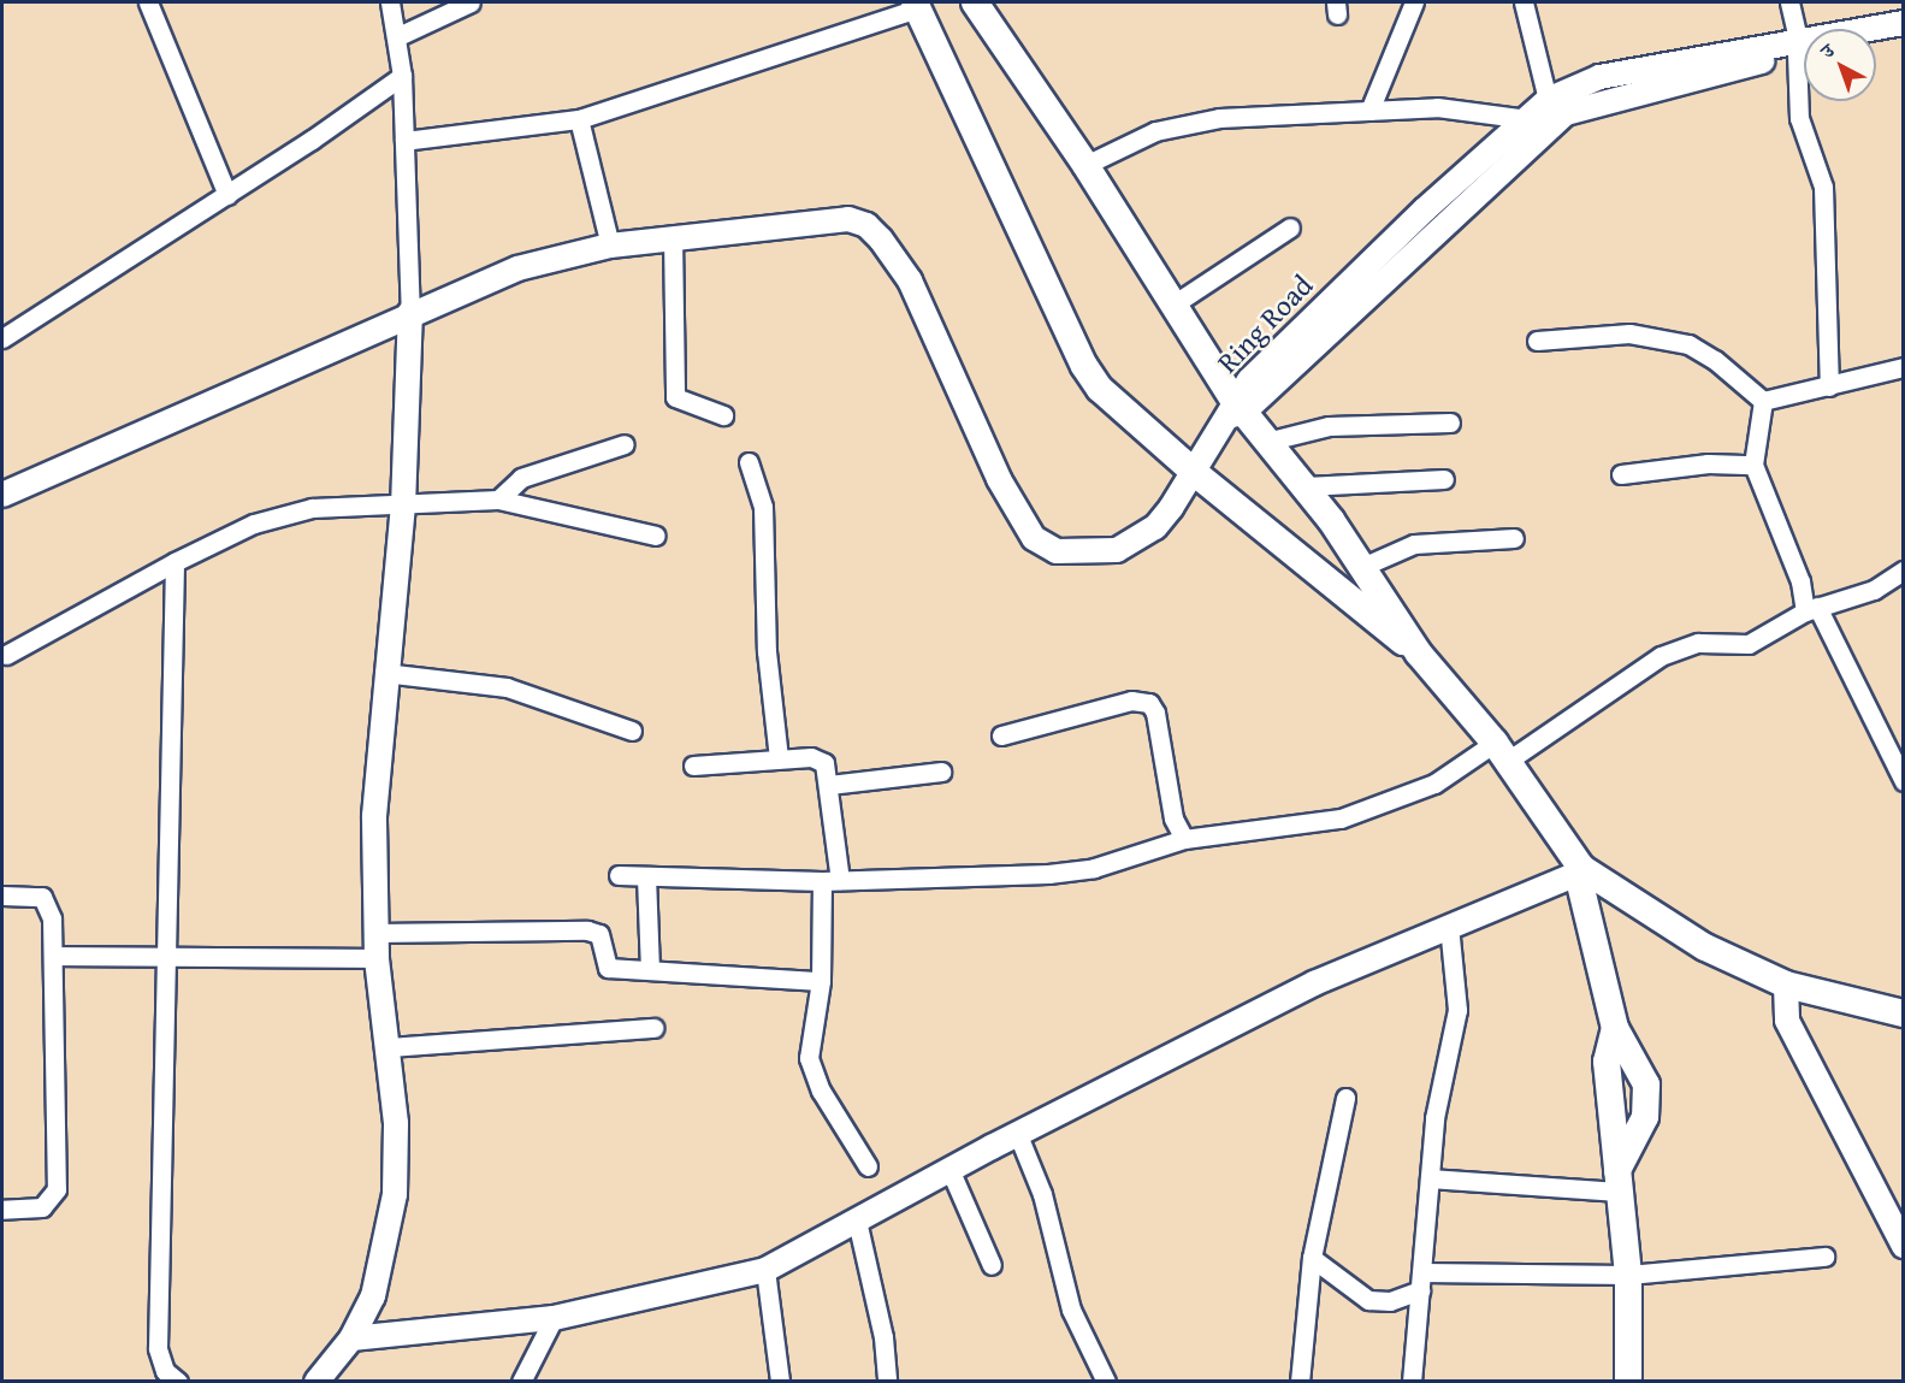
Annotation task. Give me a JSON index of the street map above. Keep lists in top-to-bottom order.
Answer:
{
  "streets": {
    "street": ["Ring Road"]
  },
  "north": "top left"
}
